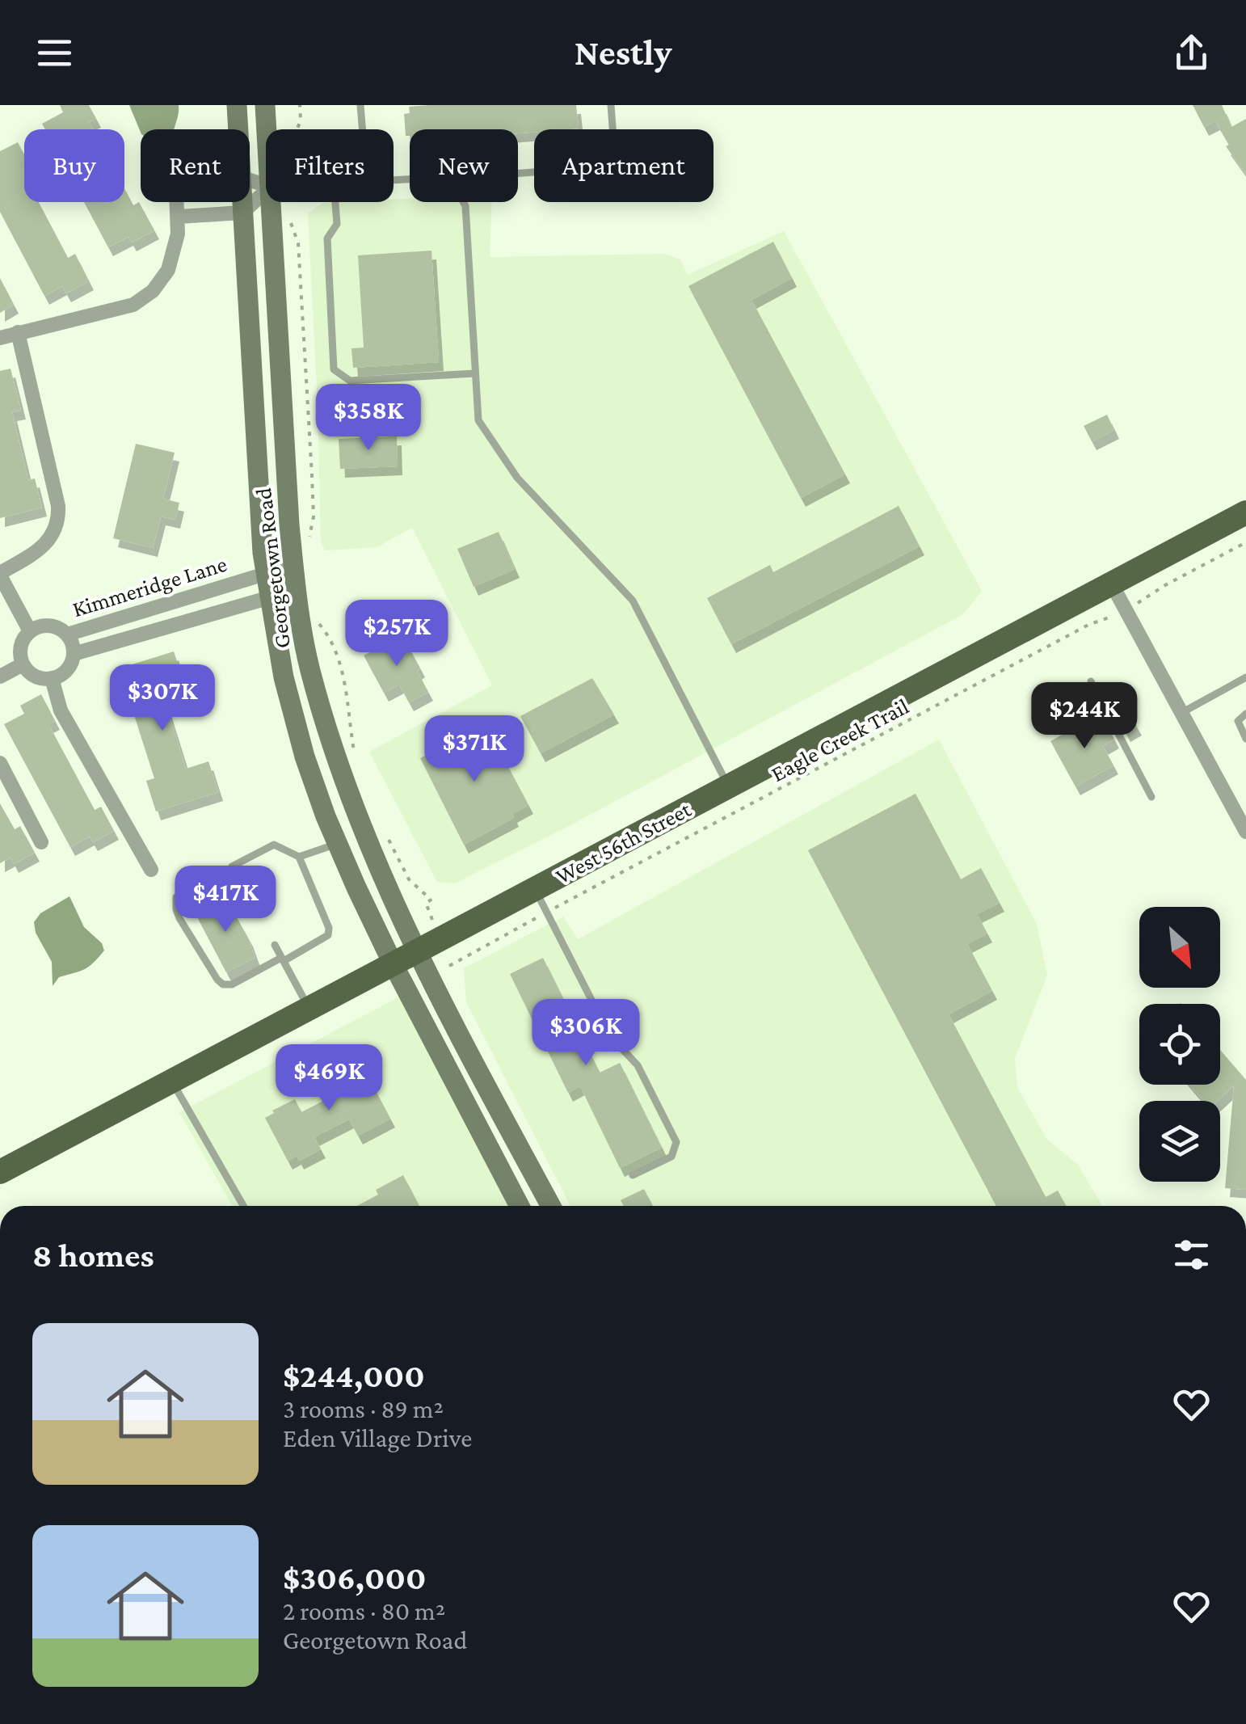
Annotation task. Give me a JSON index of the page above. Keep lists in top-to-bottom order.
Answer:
{
  "streets": {
    "main road": ["Georgetown Road", "West 56th Street"],
    "street": ["Kimmeridge Lane"],
    "path": ["Eagle Creek Trail"]
  },
  "crossings": [
    ["Georgetown Road", "Kimmeridge Lane"],
    ["Georgetown Road", "West 56th Street"]
  ],
  "north": "bottom right",
  "page": {
    "header": "Nestly",
    "chip": [
      "Buy",
      "Rent",
      "Filters",
      "New",
      "Apartment"
    ],
    "price": [
      "$358K",
      "$257K",
      "$307K",
      "$244K",
      "$371K",
      "$417K",
      "$306K",
      "$469K"
    ],
    "heading": "8 homes",
    "list": [
      {
        "name": "$244,000",
        "note": "3 rooms · 89 m² · Eden Village Drive"
      },
      {
        "name": "$306,000",
        "note": "2 rooms · 80 m² · Georgetown Road"
      }
    ]
  }
}
